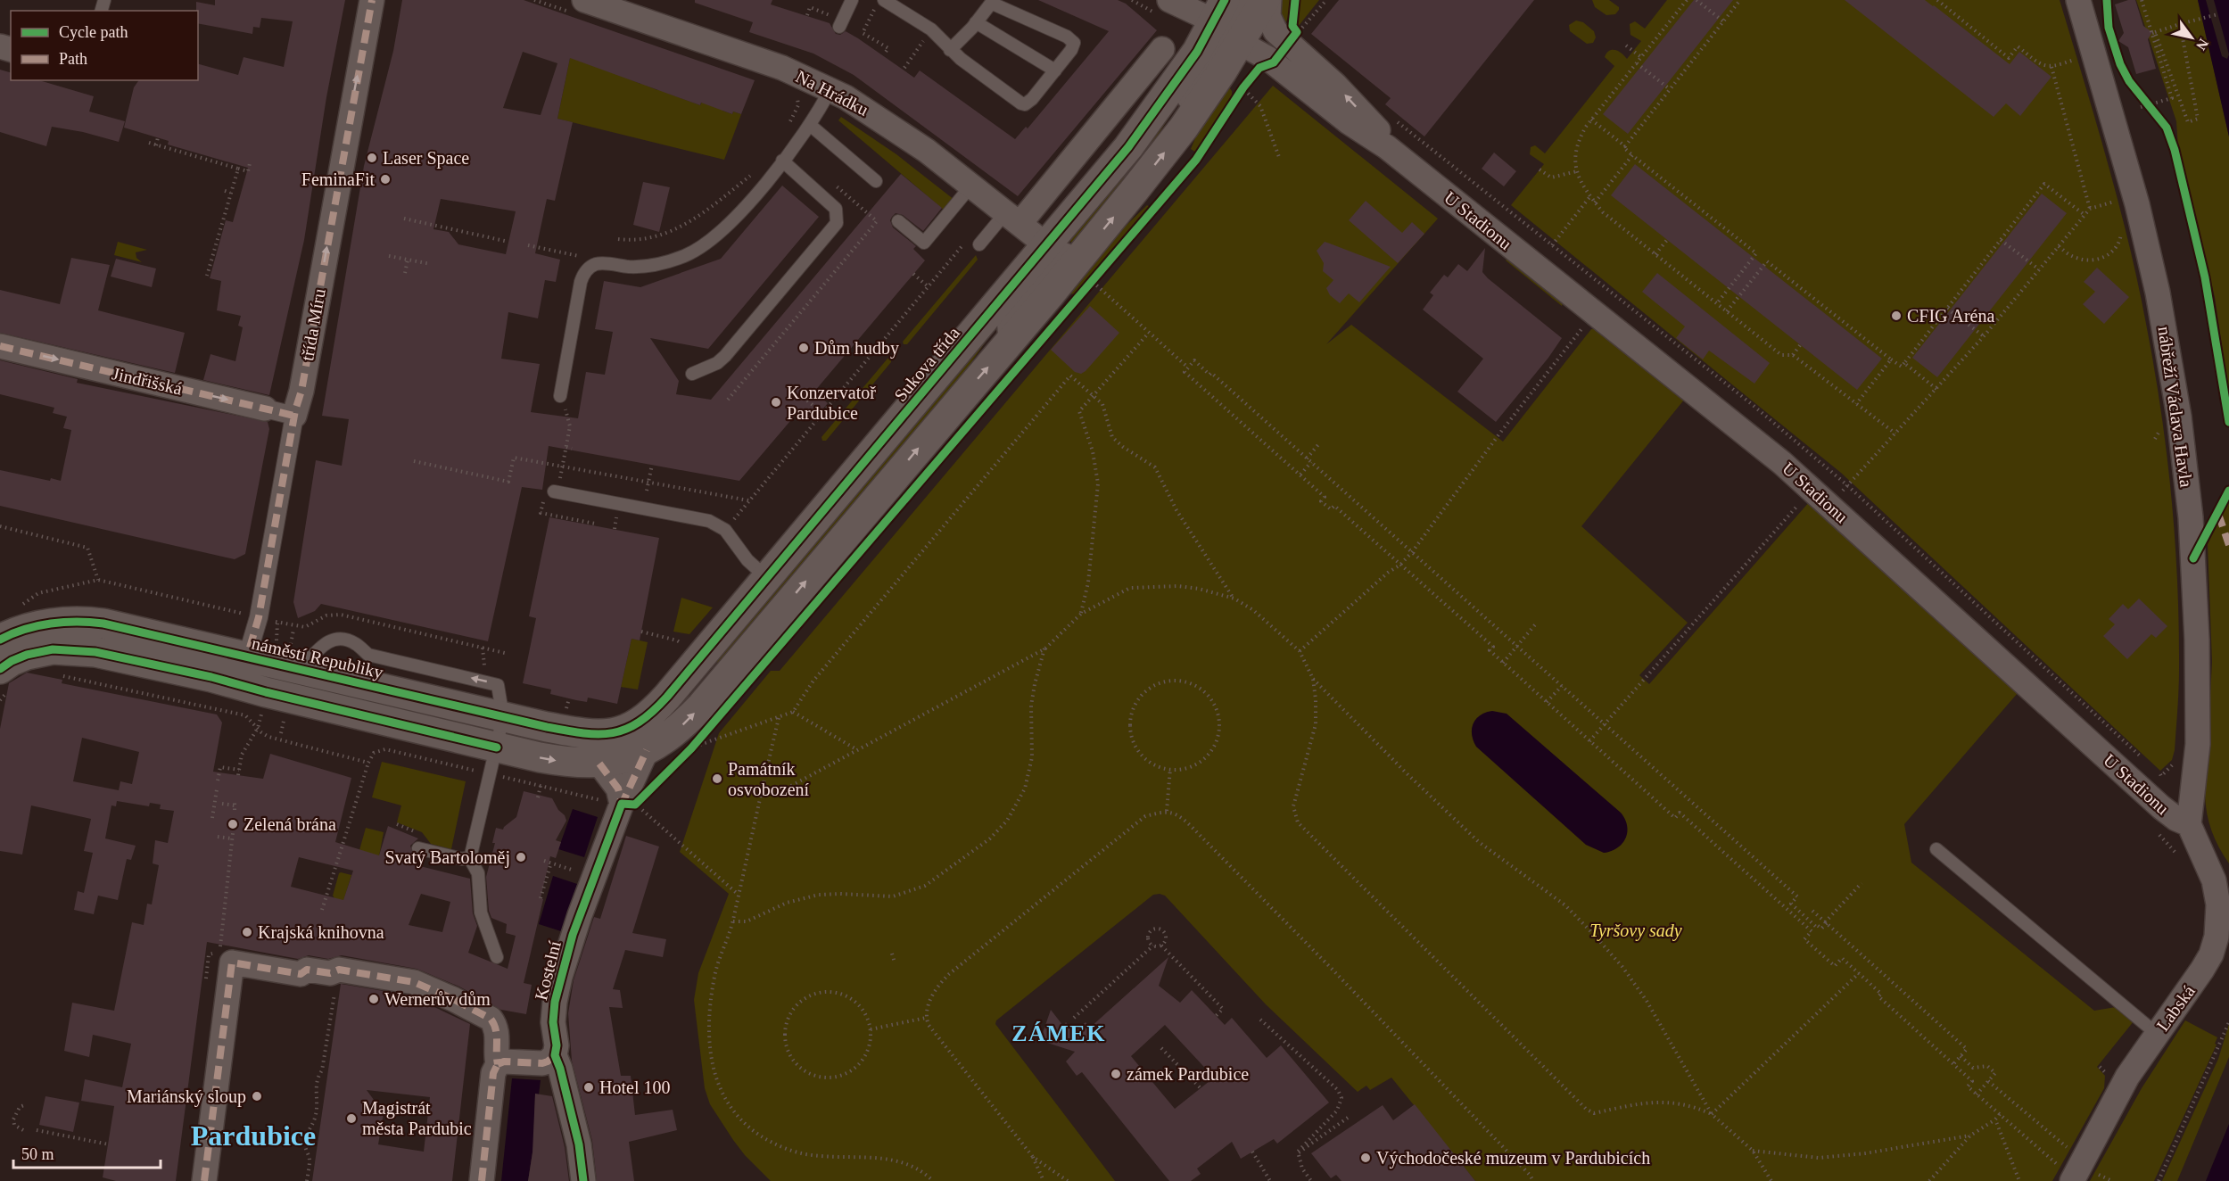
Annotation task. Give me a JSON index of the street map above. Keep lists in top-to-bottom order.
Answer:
{
  "streets": {
    "street": [
      "Na Hrádku",
      "U Stadionu",
      "třída Míru",
      "Sukova třída",
      "Jindřišská",
      "nábřeží Václava Havla",
      "náměstí Republiky",
      "Kostelní",
      "Labská"
    ]
  },
  "crossings": [
    ["Na Hrádku", "Sukova třída"],
    ["U Stadionu", "Sukova třída"],
    ["U Stadionu", "nábřeží Václava Havla"],
    ["U Stadionu", "Labská"],
    ["třída Míru", "Jindřišská"],
    ["třída Míru", "náměstí Republiky"],
    ["Sukova třída", "náměstí Republiky"],
    ["Sukova třída", "Kostelní"],
    ["nábřeží Václava Havla", "Labská"],
    ["náměstí Republiky", "Kostelní"]
  ],
  "one_way": ["třída Míru", "Jindřišská"],
  "districts": ["ZÁMEK", "Pardubice"],
  "parks": ["Tyršovy sady"],
  "places": [
    "Laser Space",
    "FeminaFit",
    "CFIG Aréna",
    "Dům hudby",
    "Konzervatoř Pardubice",
    "Památník osvobození",
    "Zelená brána",
    "Svatý Bartoloměj",
    "Krajská knihovna",
    "Wernerův dům",
    "zámek Pardubice",
    "Hotel 100",
    "Mariánský sloup",
    "Magistrát města Pardubic",
    "Východočeské muzeum v Pardubicích"
  ],
  "legend": ["Cycle path", "Path"],
  "scale_bar": "50 m",
  "north": "bottom right"
}
